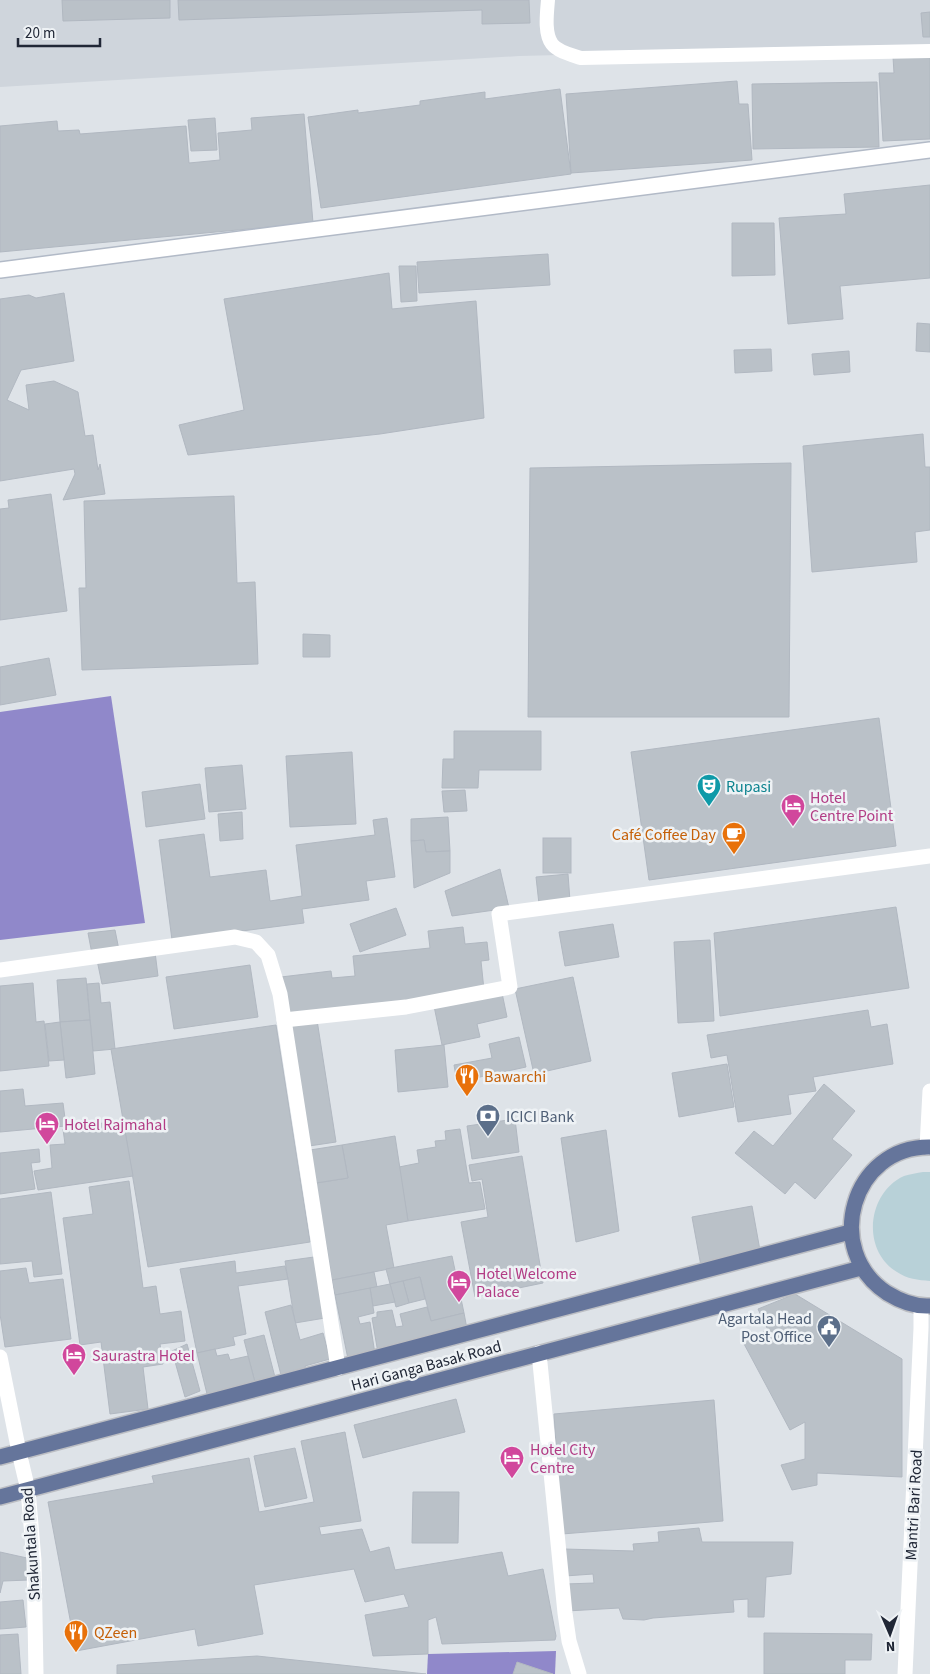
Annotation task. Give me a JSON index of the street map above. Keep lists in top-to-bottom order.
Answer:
{
  "streets": {
    "main road": ["Hari Ganga Basak Road"],
    "street": ["Mantri Bari Road", "Shakuntala Road"]
  },
  "crossings": [
    ["Hari Ganga Basak Road", "Shakuntala Road"]
  ],
  "places": {
    "theatre": ["Rupasi"],
    "hotel": [
      "Hotel Centre Point",
      "Hotel Rajmahal",
      "Hotel Welcome Palace",
      "Saurastra Hotel",
      "Hotel City Centre"
    ],
    "cafe": ["Café Coffee Day"],
    "restaurant": ["Bawarchi", "QZeen"],
    "bank": ["ICICI Bank"],
    "public building": ["Agartala Head Post Office"]
  },
  "scale_bar": "20 m",
  "north": "bottom"
}
